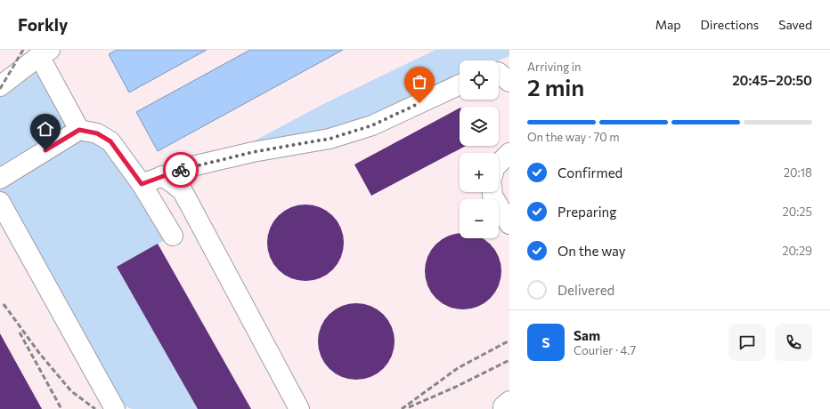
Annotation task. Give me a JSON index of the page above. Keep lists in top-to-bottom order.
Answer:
{
  "page": {
    "header": "Forkly",
    "nav": ["Map", "Directions", "Saved"],
    "heading": ["2 min", "Arriving in", "20:45–20:50"],
    "panel": ["Sam", "Courier · 4.7"],
    "map_buttons": ["+", "−"],
    "bar": "On the way · 70 m",
    "list": [
      ["Confirmed", "20:18"],
      ["Preparing", "20:25"],
      ["On the way", "20:29"],
      "Delivered"
    ],
    "round": "S"
  }
}
